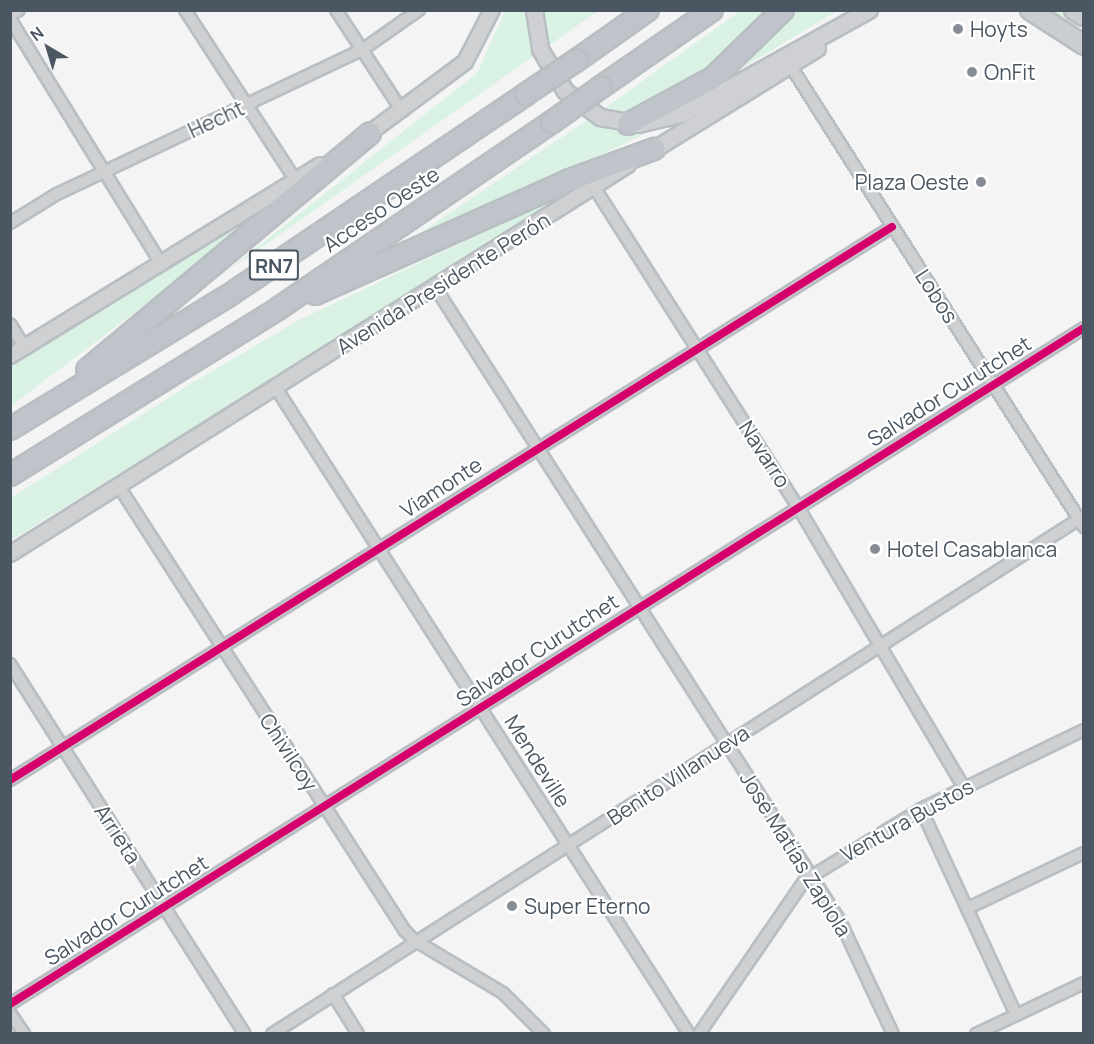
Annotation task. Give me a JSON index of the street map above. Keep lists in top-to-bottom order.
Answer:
{
  "streets": {
    "highway": ["Acceso Oeste", "RN7"],
    "main road": ["Avenida Presidente Perón"],
    "street": [
      "Hecht",
      "Lobos",
      "Salvador Curutchet",
      "Navarro",
      "Viamonte",
      "Chivilcoy",
      "Mendeville",
      "Benito Villanueva",
      "Ventura Bustos",
      "Arrieta",
      "José Matías Zapiola"
    ]
  },
  "crossings": [
    ["Avenida Presidente Perón", "Lobos"],
    ["Avenida Presidente Perón", "Navarro"],
    ["Avenida Presidente Perón", "Chivilcoy"],
    ["Avenida Presidente Perón", "Mendeville"],
    ["Avenida Presidente Perón", "José Matías Zapiola"],
    ["Lobos", "Salvador Curutchet"],
    ["Lobos", "Viamonte"],
    ["Lobos", "Benito Villanueva"],
    ["Salvador Curutchet", "Navarro"],
    ["Salvador Curutchet", "Chivilcoy"],
    ["Salvador Curutchet", "Mendeville"],
    ["Salvador Curutchet", "Arrieta"],
    ["Salvador Curutchet", "José Matías Zapiola"],
    ["Navarro", "Viamonte"],
    ["Navarro", "Benito Villanueva"],
    ["Navarro", "Ventura Bustos"],
    ["Viamonte", "Chivilcoy"],
    ["Viamonte", "Mendeville"],
    ["Viamonte", "Arrieta"],
    ["Viamonte", "José Matías Zapiola"],
    ["Chivilcoy", "Benito Villanueva"],
    ["Mendeville", "Benito Villanueva"],
    ["Benito Villanueva", "José Matías Zapiola"],
    ["Ventura Bustos", "José Matías Zapiola"]
  ],
  "places": [
    "Hoyts",
    "OnFit",
    "Plaza Oeste",
    "Hotel Casablanca",
    "Super Eterno"
  ],
  "north": "top left"
}
